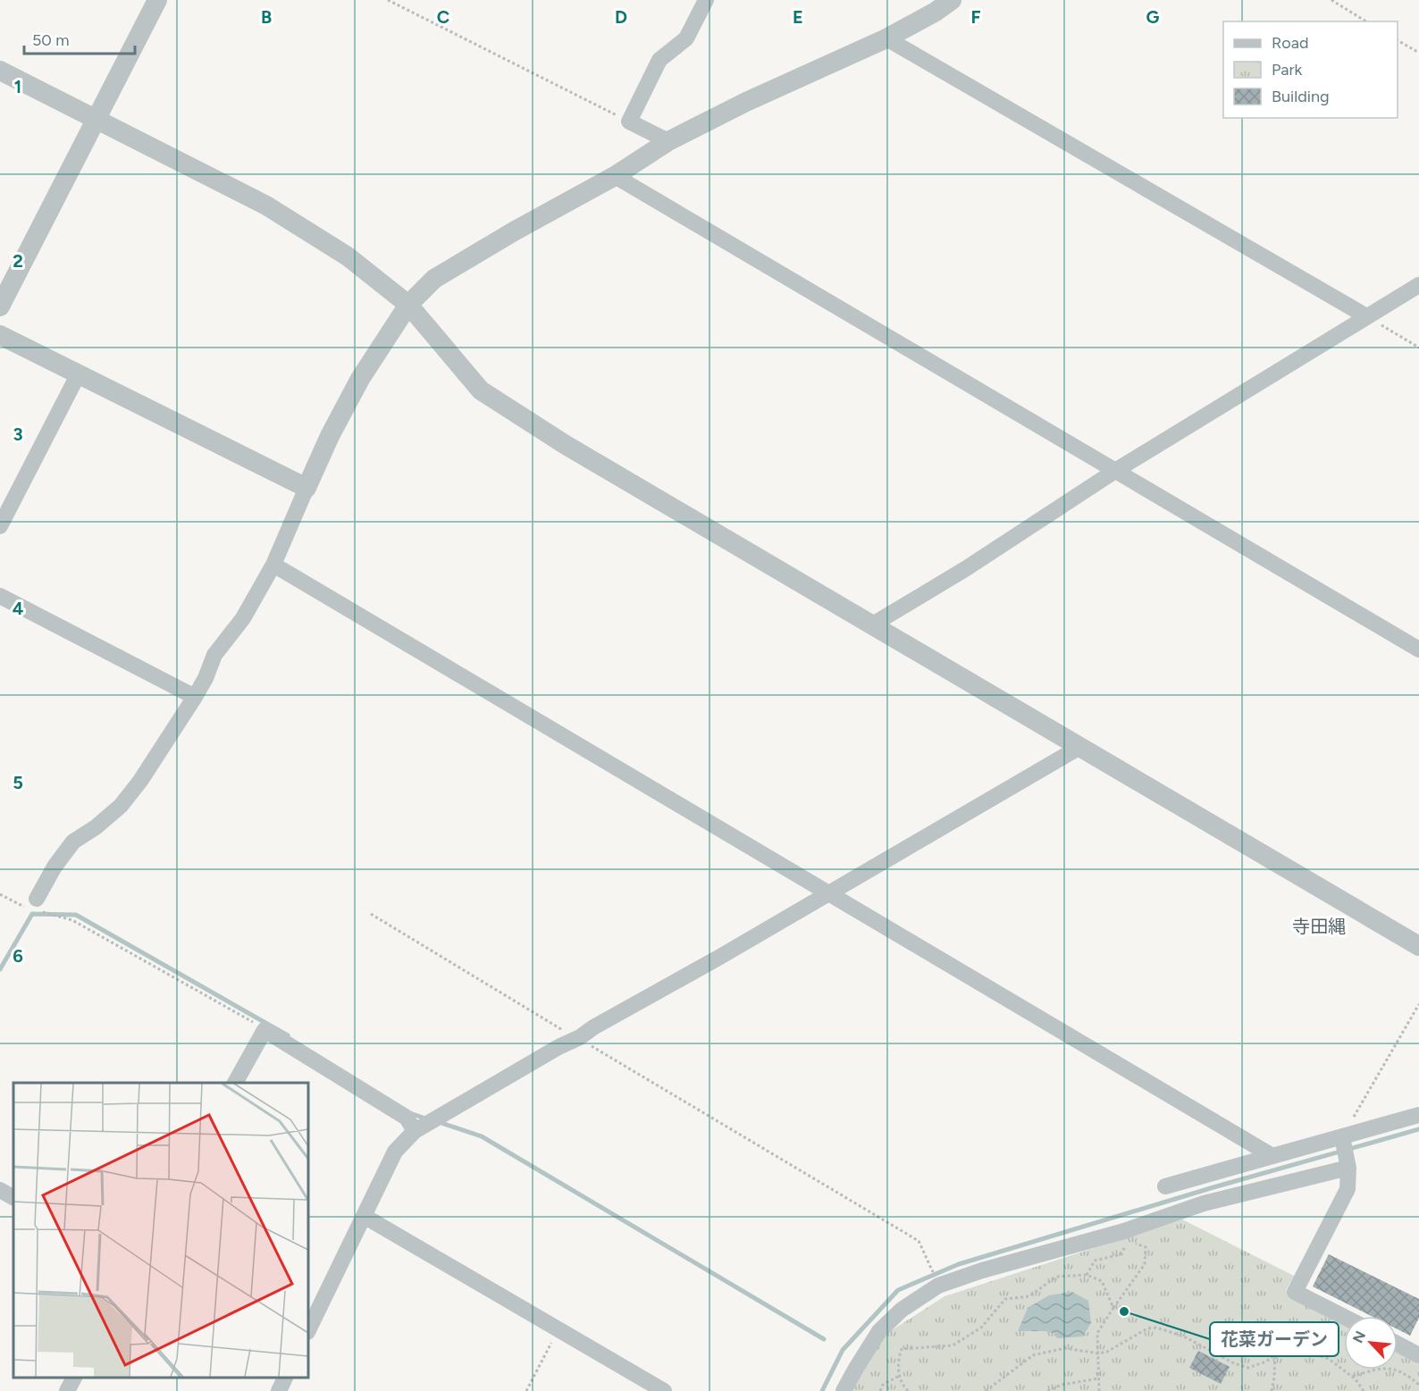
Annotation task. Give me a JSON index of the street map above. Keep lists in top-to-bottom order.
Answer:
{
  "districts": ["寺田縄"],
  "places": ["花菜ガーデン"],
  "legend": ["Road", "Park", "Building"],
  "scale_bar": "50 m",
  "north": "top left",
  "grid": {
    "columns": [
      "B",
      "C",
      "D",
      "E",
      "F",
      "G"
    ],
    "rows": [
      "1",
      "2",
      "3",
      "4",
      "5",
      "6"
    ]
  }
}
